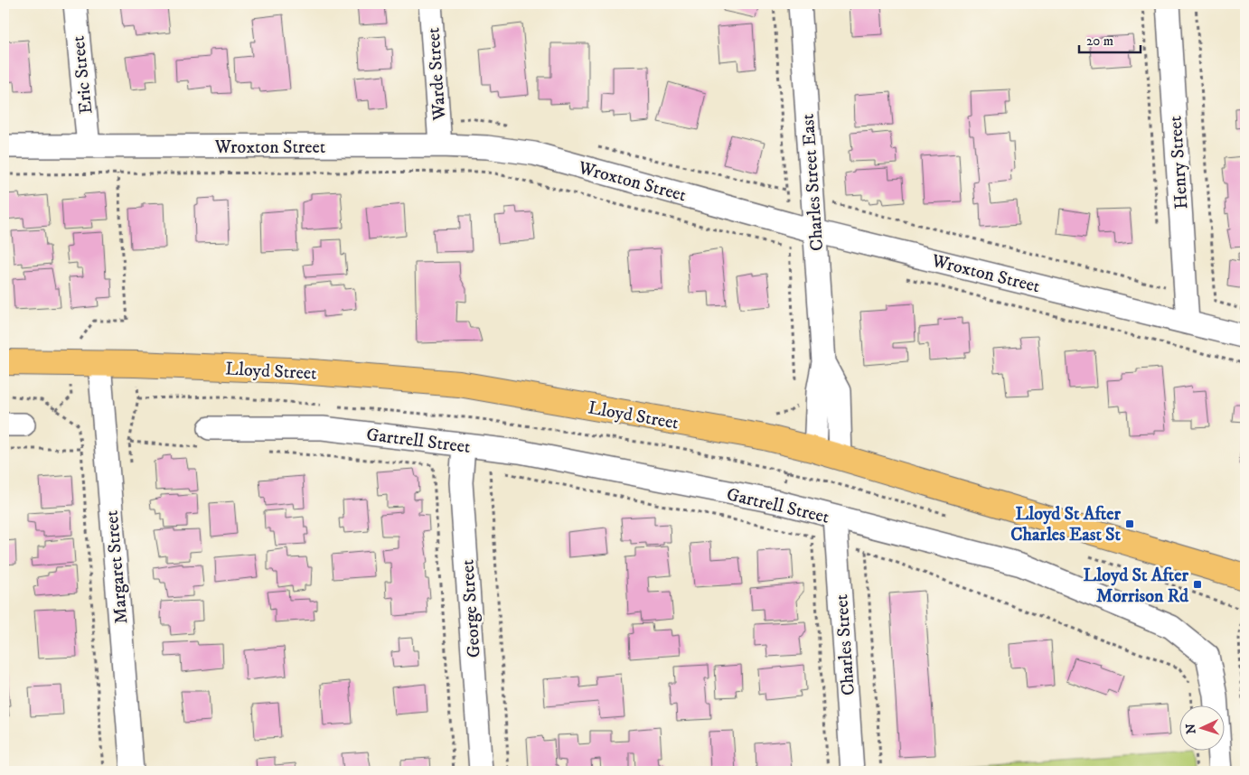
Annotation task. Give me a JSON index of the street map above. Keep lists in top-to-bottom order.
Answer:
{
  "streets": {
    "main road": ["Lloyd Street"],
    "street": [
      "Warde Street",
      "Eric Street",
      "Wroxton Street",
      "Henry Street",
      "Charles Street East",
      "Gartrell Street",
      "Margaret Street",
      "George Street",
      "Charles Street"
    ]
  },
  "crossings": [
    ["Warde Street", "Wroxton Street"],
    ["Eric Street", "Wroxton Street"],
    ["Wroxton Street", "Henry Street"],
    ["Wroxton Street", "Charles Street East"],
    ["Charles Street East", "Lloyd Street"],
    ["Lloyd Street", "Margaret Street"],
    ["Gartrell Street", "George Street"],
    ["Gartrell Street", "Charles Street"]
  ],
  "places": {
    "transit": ["Lloyd St After Charles East St", "Lloyd St After Morrison Rd"]
  },
  "scale_bar": "20 m",
  "north": "left"
}
